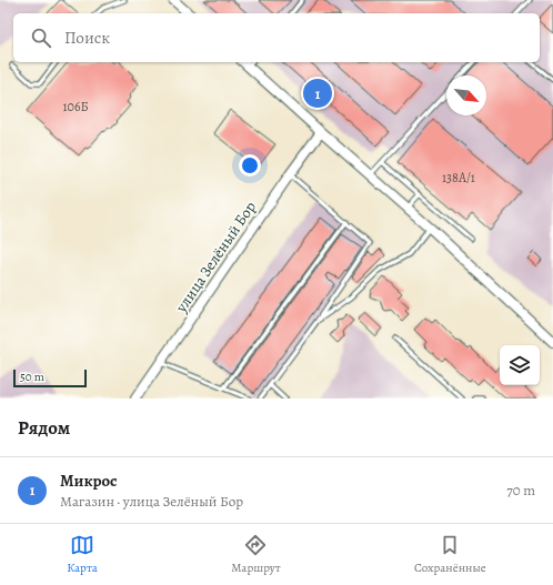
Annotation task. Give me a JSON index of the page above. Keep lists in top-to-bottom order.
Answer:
{
  "streets": {
    "street": ["улица Зелёный Бор"]
  },
  "house_numbers": ["106Б", "138А/1"],
  "scale_bar": "50 m",
  "north": "bottom right",
  "page": {
    "search": "Поиск",
    "pins": "1",
    "scale": "50 m",
    "heading": "Рядом",
    "list": [
      {
        "mark": "1",
        "name": "Микрос",
        "note": "Магазин · улица Зелёный Бор",
        "value": "70 m"
      }
    ],
    "nav": ["Карта", "Маршрут", "Сохранённые"]
  }
}
